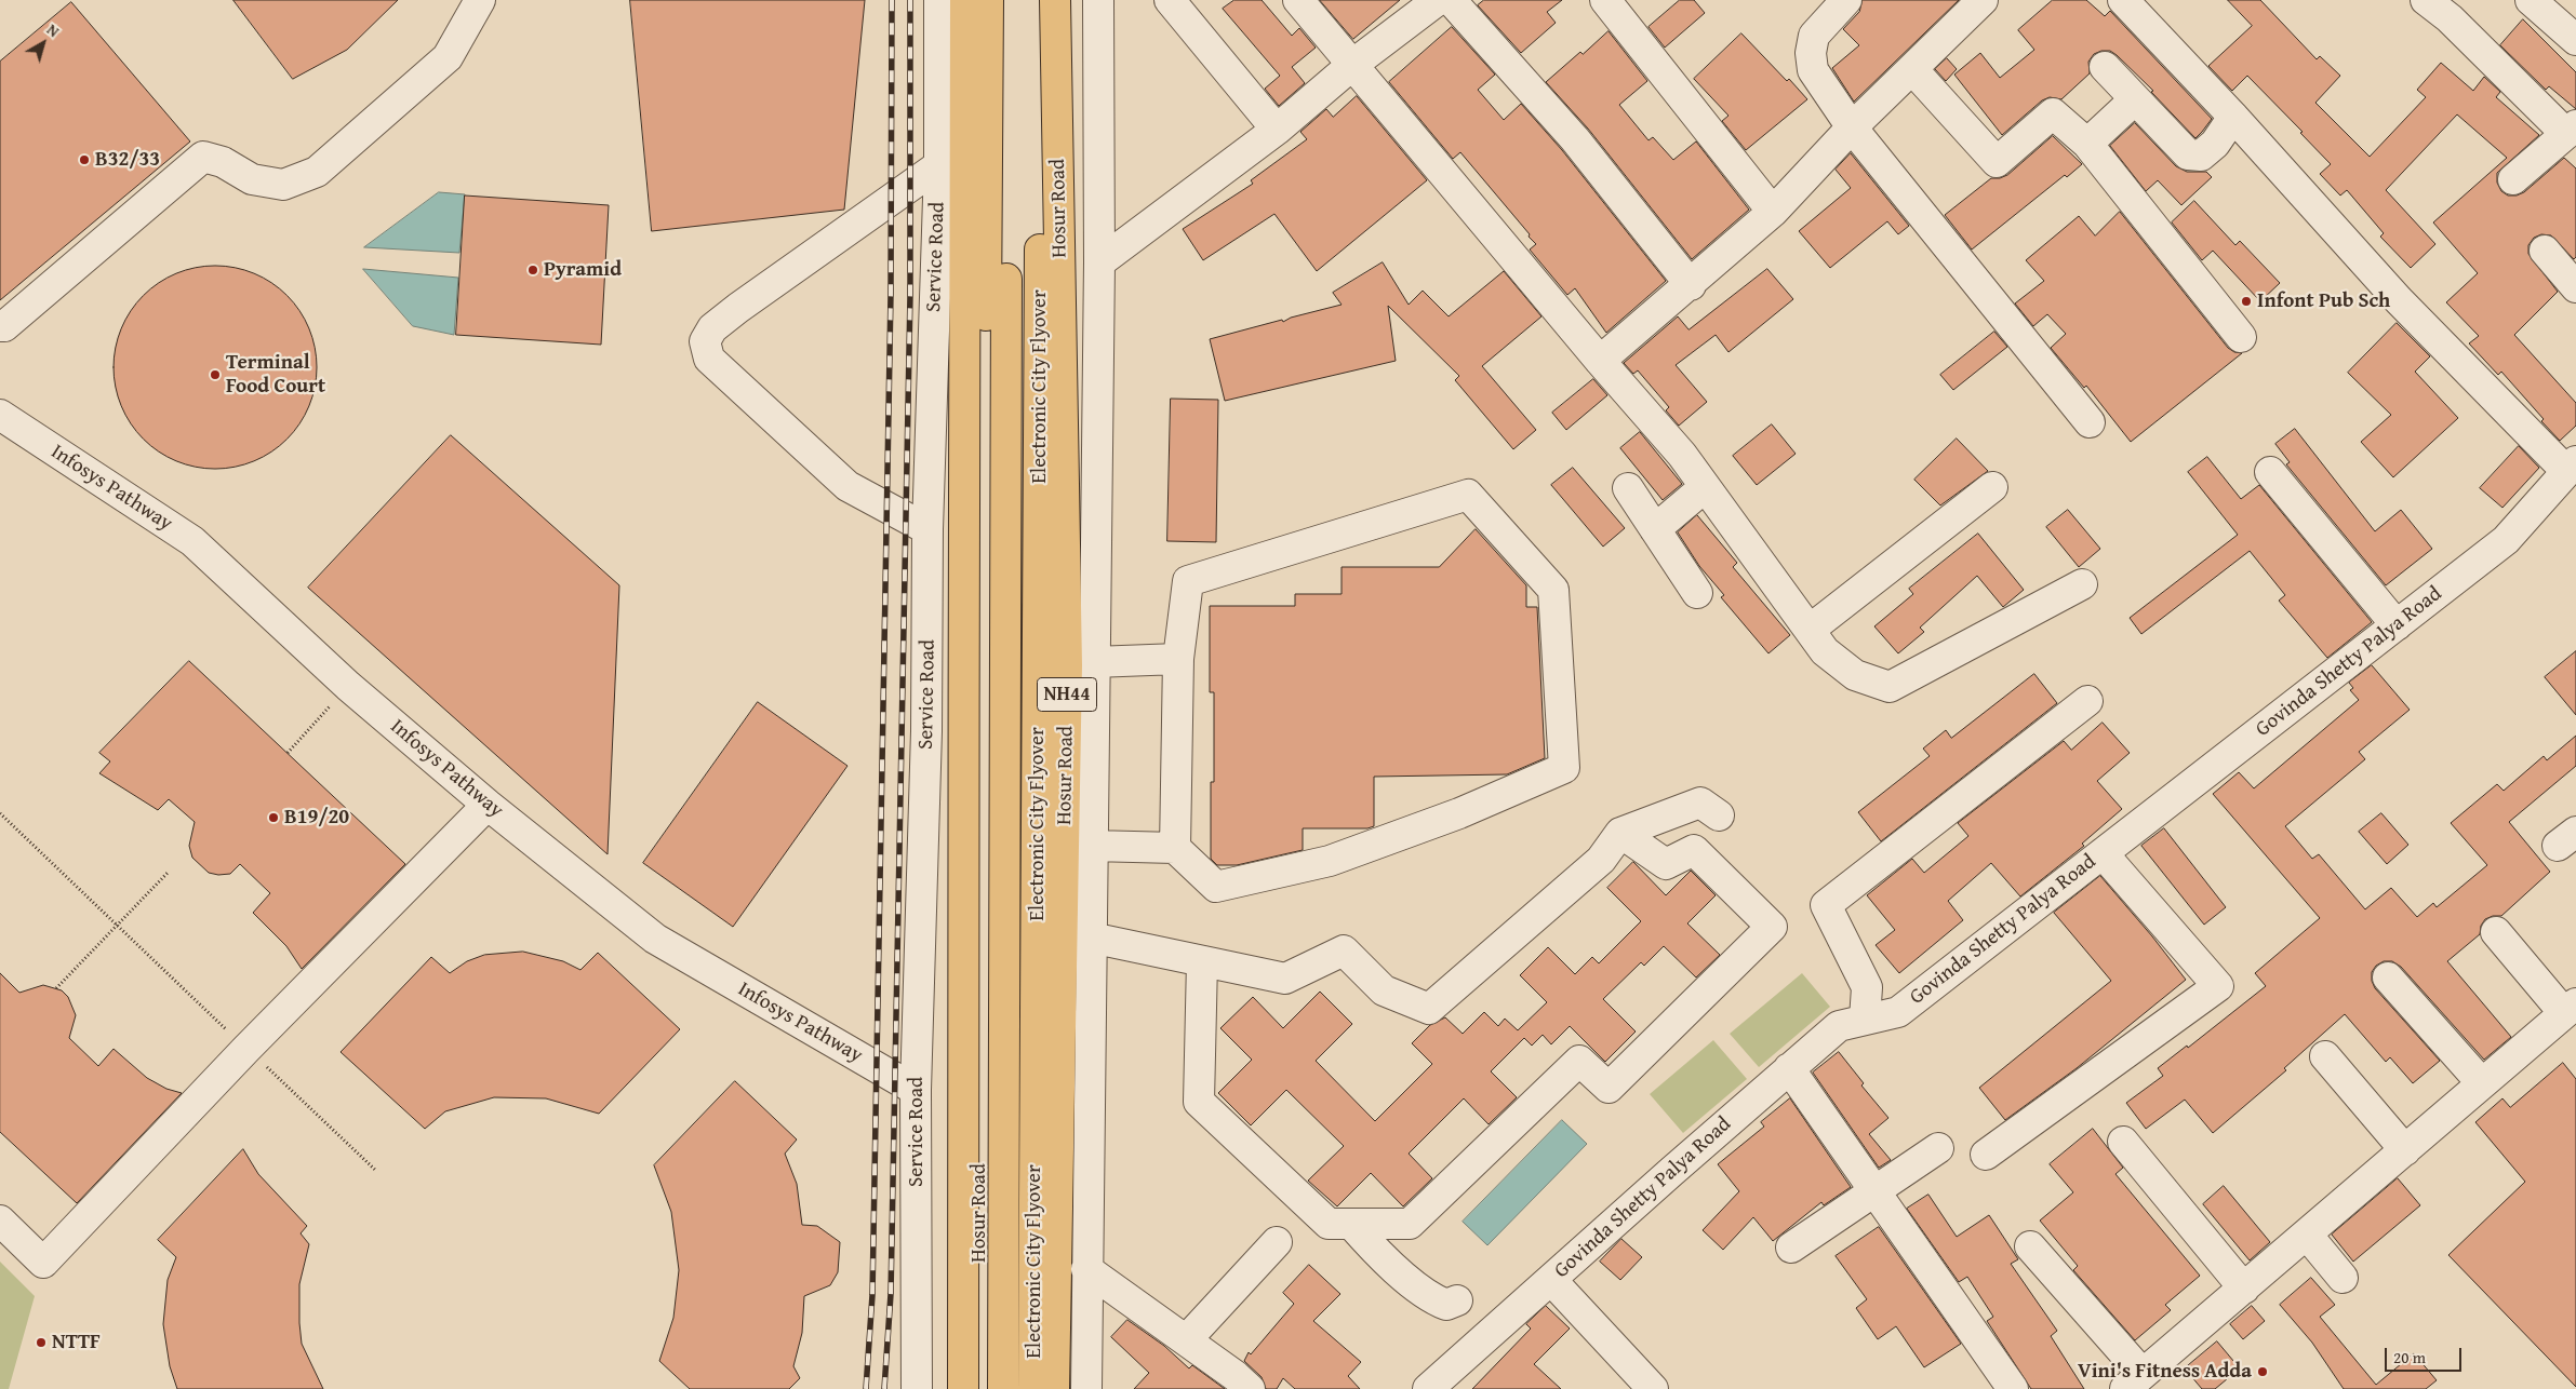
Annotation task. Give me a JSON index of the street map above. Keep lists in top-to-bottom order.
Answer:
{
  "streets": {
    "highway": ["Hosur Road", "Electronic City Flyover", "NH44"],
    "street": ["Service Road", "Infosys Pathway", "Govinda Shetty Palya Road"]
  },
  "crossings": [
    ["Service Road", "Infosys Pathway"]
  ],
  "places": [
    "B32/33",
    "Pyramid",
    "Infont Pub Sch",
    "Terminal Food Court",
    "B19/20",
    "NTTF",
    "Vini's Fitness Adda"
  ],
  "scale_bar": "20 m",
  "north": "top right"
}
